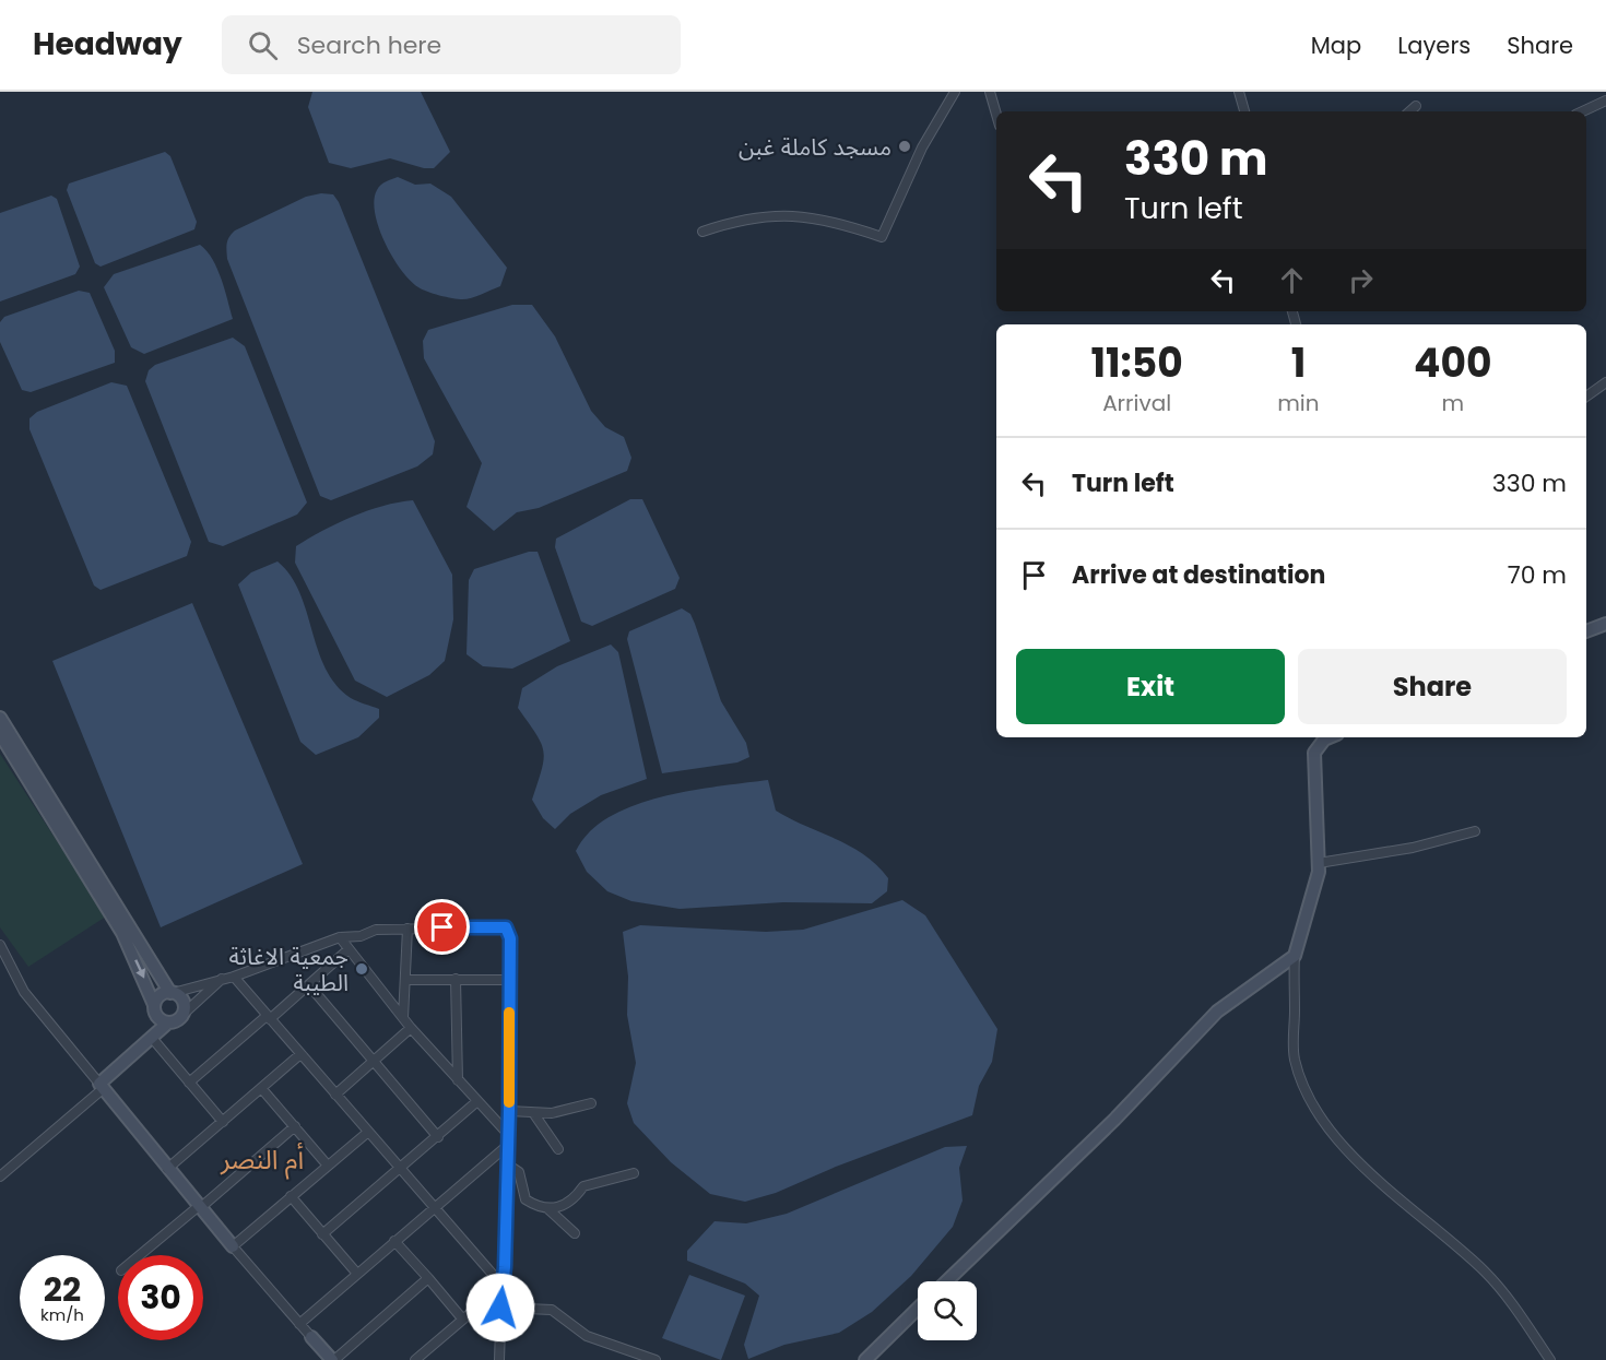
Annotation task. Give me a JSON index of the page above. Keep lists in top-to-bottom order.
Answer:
{
  "districts": ["أم النصر"],
  "places": ["مسجد كاملة غبن", "جمعية الاغاثة الطيبة"],
  "page": {
    "header": "Headway",
    "search": "Search here",
    "nav": ["Map", "Layers", "Share"],
    "turn": ["330 m", "Turn left"],
    "eta": [
      "11:50",
      "Arrival",
      "1",
      "min",
      "400",
      "m"
    ],
    "list": [
      {
        "name": "Turn left",
        "value": "330 m"
      },
      {
        "name": "Arrive at destination",
        "value": "70 m"
      }
    ],
    "buttons": ["Exit", "Share"],
    "speed": "22 km/h",
    "limit": "30"
  }
}
